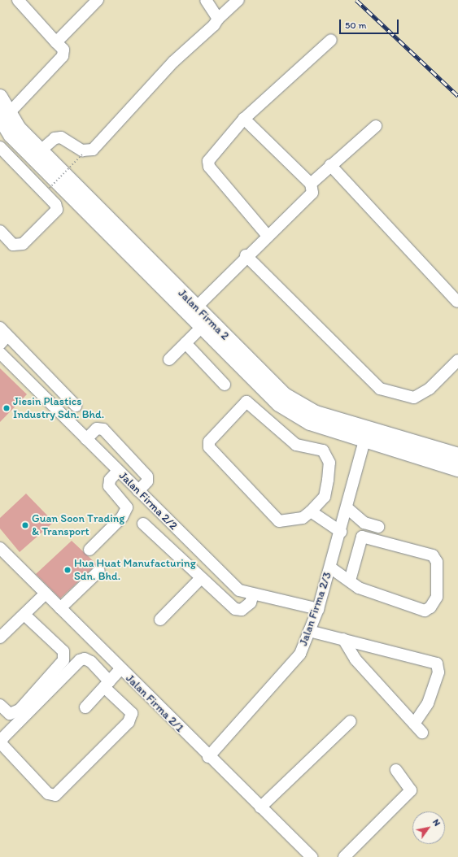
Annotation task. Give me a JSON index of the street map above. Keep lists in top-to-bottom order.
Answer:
{
  "streets": {
    "main road": ["Jalan Firma 2"],
    "street": ["Jalan Firma 2/2", "Jalan Firma 2/3", "Jalan Firma 2/1"]
  },
  "crossings": [
    ["Jalan Firma 2", "Jalan Firma 2/3"],
    ["Jalan Firma 2/2", "Jalan Firma 2/3"],
    ["Jalan Firma 2/3", "Jalan Firma 2/1"]
  ],
  "places": ["Jiesin Plastics Industry Sdn. Bhd.", "Guan Soon Trading & Transport", "Hua Huat Manufacturing Sdn. Bhd."],
  "scale_bar": "50 m",
  "north": "top right"
}
